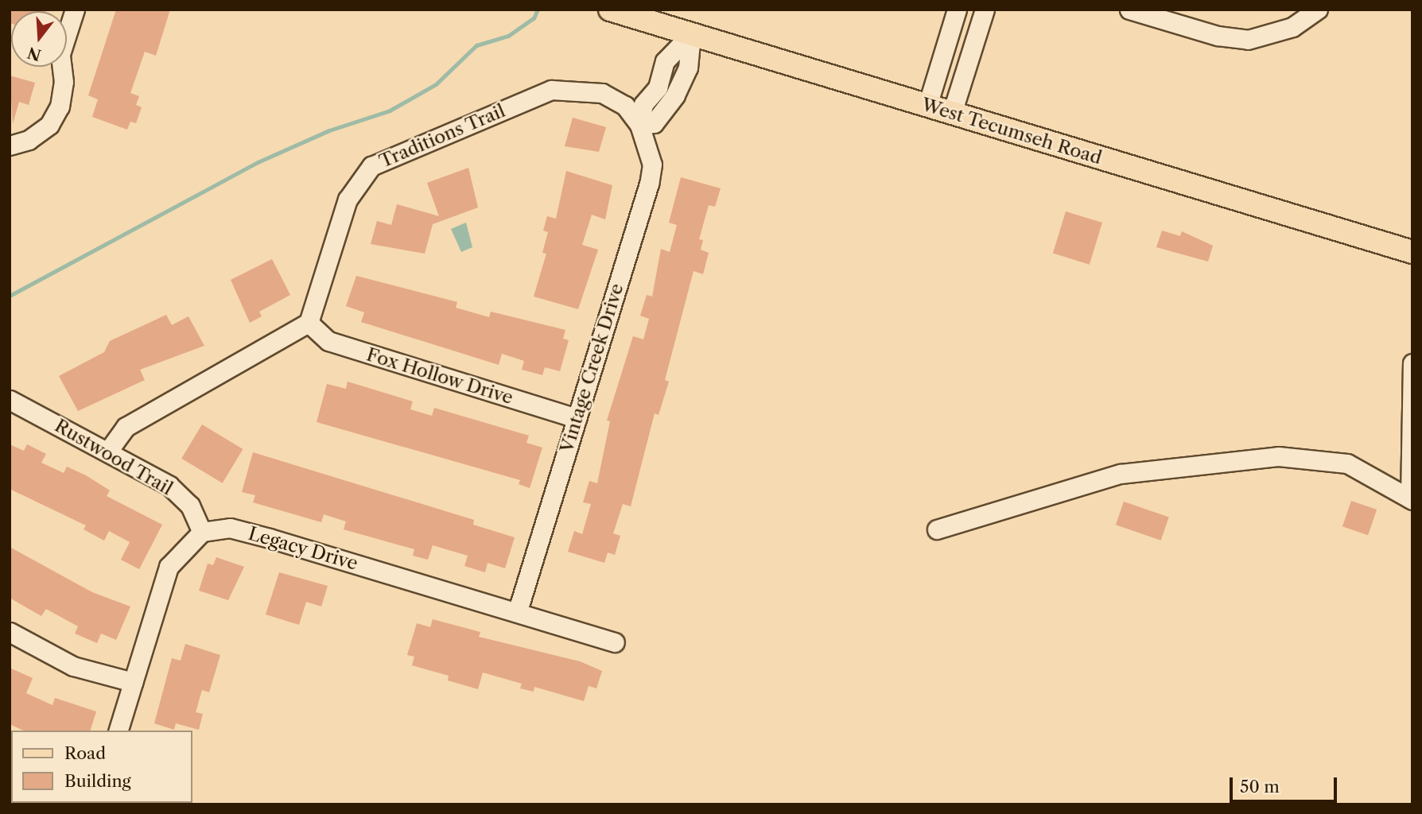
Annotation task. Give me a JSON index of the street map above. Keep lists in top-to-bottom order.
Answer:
{
  "streets": {
    "main road": ["West Tecumseh Road"],
    "street": [
      "Traditions Trail",
      "Vintage Creek Drive",
      "Fox Hollow Drive",
      "Rustwood Trail",
      "Legacy Drive"
    ]
  },
  "crossings": [
    ["Traditions Trail", "Vintage Creek Drive"],
    ["Traditions Trail", "Fox Hollow Drive"],
    ["Vintage Creek Drive", "Fox Hollow Drive"],
    ["Vintage Creek Drive", "Legacy Drive"],
    ["Rustwood Trail", "Legacy Drive"]
  ],
  "legend": ["Road", "Building"],
  "scale_bar": "50 m",
  "north": "bottom"
}
